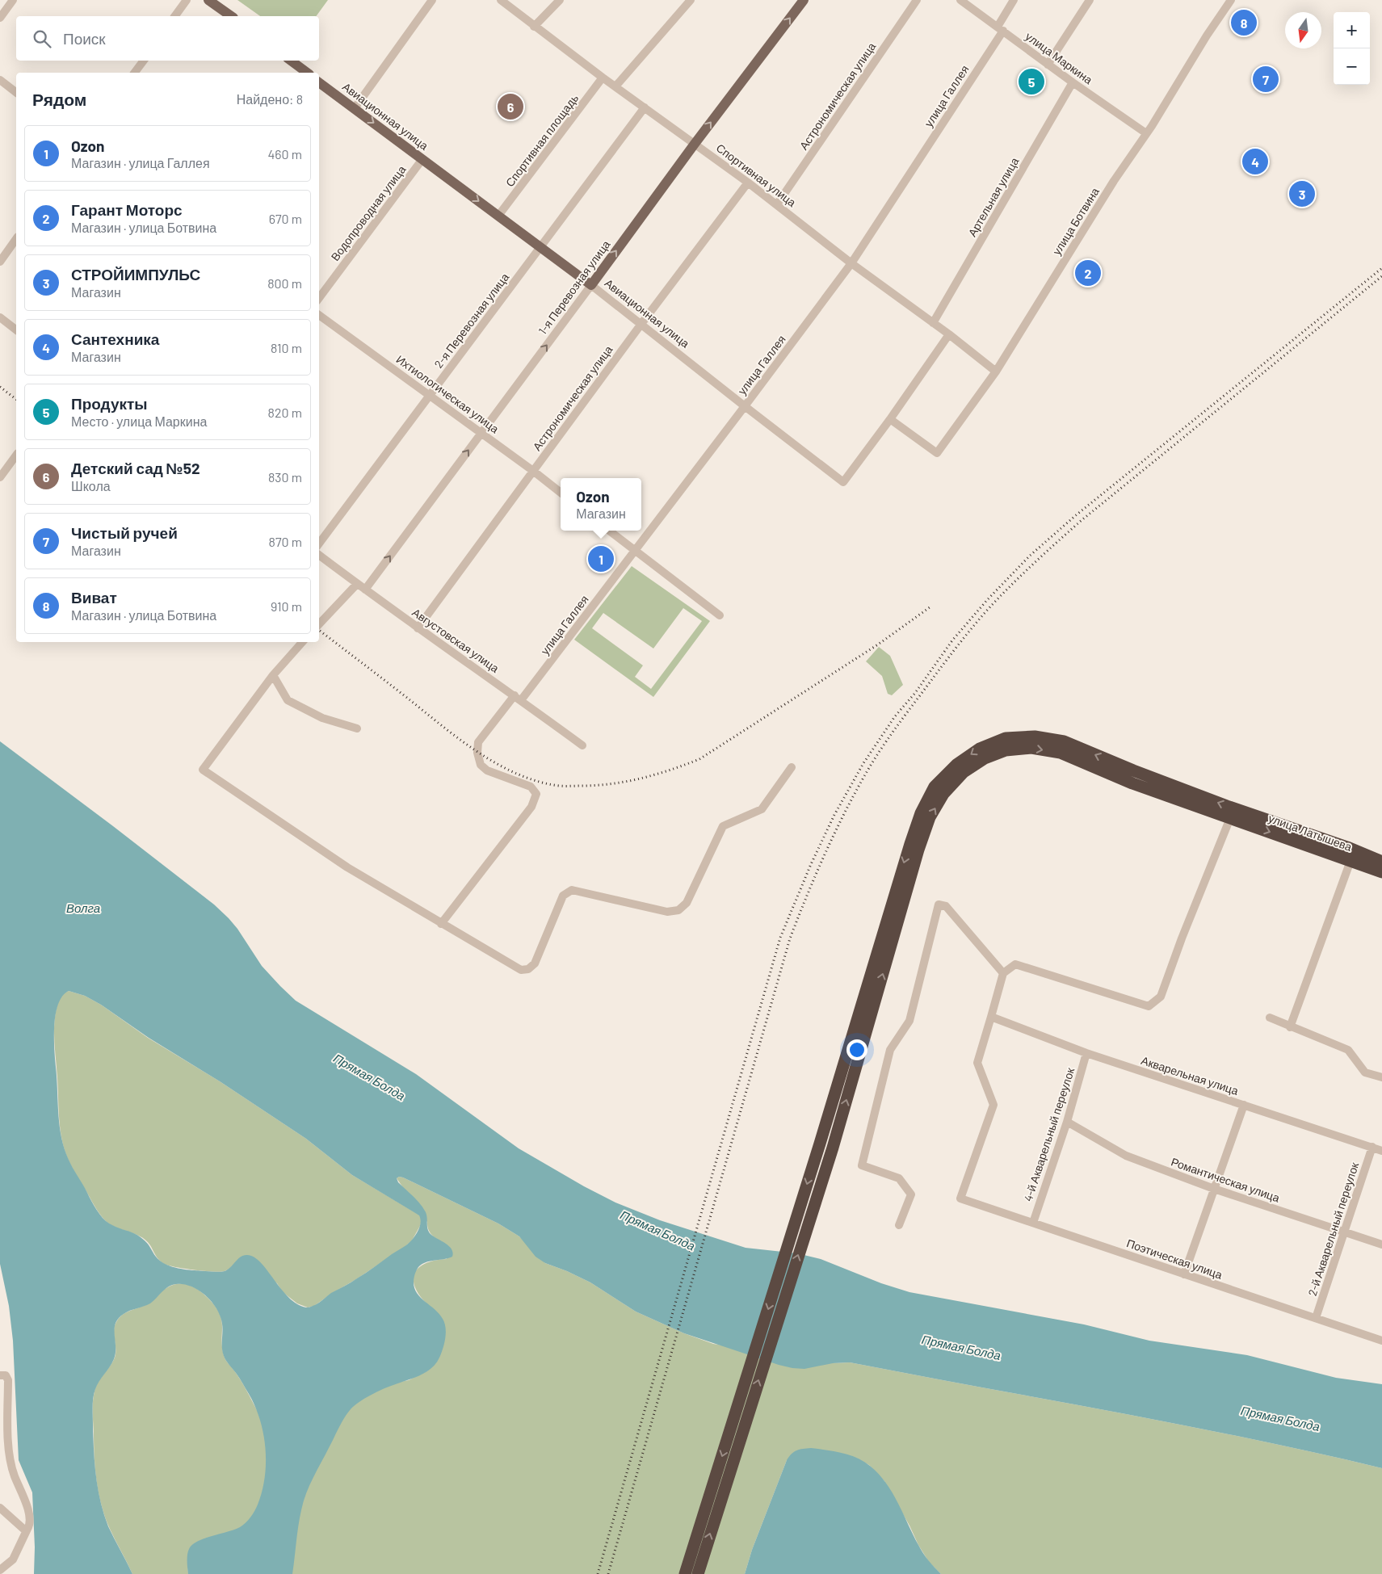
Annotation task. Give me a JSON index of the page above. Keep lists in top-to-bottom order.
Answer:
{
  "streets": {
    "highway": ["улица Латышева"],
    "main road": ["Авиационная улица", "1-я Перевозная улица"],
    "street": [
      "улица Маркина",
      "Астрономическая улица",
      "улица Галлея",
      "Спортивная площадь",
      "Спортивная улица",
      "Артельная улица",
      "Водопроводная улица",
      "улица Ботвина",
      "2-я Перевозная улица",
      "Ихтиологическая улица",
      "Августовская улица",
      "Акварельная улица",
      "4-й Акварельный переулок",
      "Романтическая улица",
      "2-й Акварельный переулок",
      "Поэтическая улица"
    ]
  },
  "crossings": [
    ["улица Маркина", "улица Галлея"],
    ["улица Маркина", "Артельная улица"],
    ["улица Маркина", "улица Ботвина"],
    ["Астрономическая улица", "Авиационная улица"],
    ["Астрономическая улица", "Спортивная улица"],
    ["Астрономическая улица", "Ихтиологическая улица"],
    ["Астрономическая улица", "Августовская улица"],
    ["улица Галлея", "Авиационная улица"],
    ["улица Галлея", "Спортивная улица"],
    ["улица Галлея", "Августовская улица"],
    ["Авиационная улица", "Спортивная площадь"],
    ["Авиационная улица", "Водопроводная улица"],
    ["Авиационная улица", "улица Ботвина"],
    ["Авиационная улица", "1-я Перевозная улица"],
    ["Авиационная улица", "2-я Перевозная улица"],
    ["Спортивная площадь", "Спортивная улица"],
    ["Спортивная улица", "Артельная улица"],
    ["Спортивная улица", "улица Ботвина"],
    ["Спортивная улица", "1-я Перевозная улица"],
    ["Спортивная улица", "2-я Перевозная улица"],
    ["1-я Перевозная улица", "Ихтиологическая улица"],
    ["1-я Перевозная улица", "Августовская улица"],
    ["2-я Перевозная улица", "Ихтиологическая улица"],
    ["Акварельная улица", "4-й Акварельный переулок"],
    ["Акварельная улица", "2-й Акварельный переулок"],
    ["Акварельная улица", "Поэтическая улица"],
    ["4-й Акварельный переулок", "Романтическая улица"],
    ["4-й Акварельный переулок", "Поэтическая улица"],
    ["Романтическая улица", "2-й Акварельный переулок"],
    ["2-й Акварельный переулок", "Поэтическая улица"]
  ],
  "one_way": ["1-я Перевозная улица"],
  "water": ["Волга", "Прямая Болда"],
  "north": "bottom",
  "page": {
    "pins": [
      "8",
      "7",
      "5",
      "6",
      "4",
      "3",
      "2",
      "1"
    ],
    "map_buttons": ["+", "−"],
    "search": "Поиск",
    "heading": ["Рядом", "Найдено: 8"],
    "list": [
      {
        "mark": "1",
        "name": "Ozon",
        "note": "Магазин · улица Галлея",
        "value": "460 m"
      },
      {
        "mark": "2",
        "name": "Гарант Моторс",
        "note": "Магазин · улица Ботвина",
        "value": "670 m"
      },
      {
        "mark": "3",
        "name": "СТРОЙИМПУЛЬС",
        "note": "Магазин",
        "value": "800 m"
      },
      {
        "mark": "4",
        "name": "Сантехника",
        "note": "Магазин",
        "value": "810 m"
      },
      {
        "mark": "5",
        "name": "Продукты",
        "note": "Место · улица Маркина",
        "value": "820 m"
      },
      {
        "mark": "6",
        "name": "Детский сад №52",
        "note": "Школа",
        "value": "830 m"
      },
      {
        "mark": "7",
        "name": "Чистый ручей",
        "note": "Магазин",
        "value": "870 m"
      },
      {
        "mark": "8",
        "name": "Виват",
        "note": "Магазин · улица Ботвина",
        "value": "910 m"
      }
    ],
    "popup": ["Ozon", "Магазин"]
  }
}
